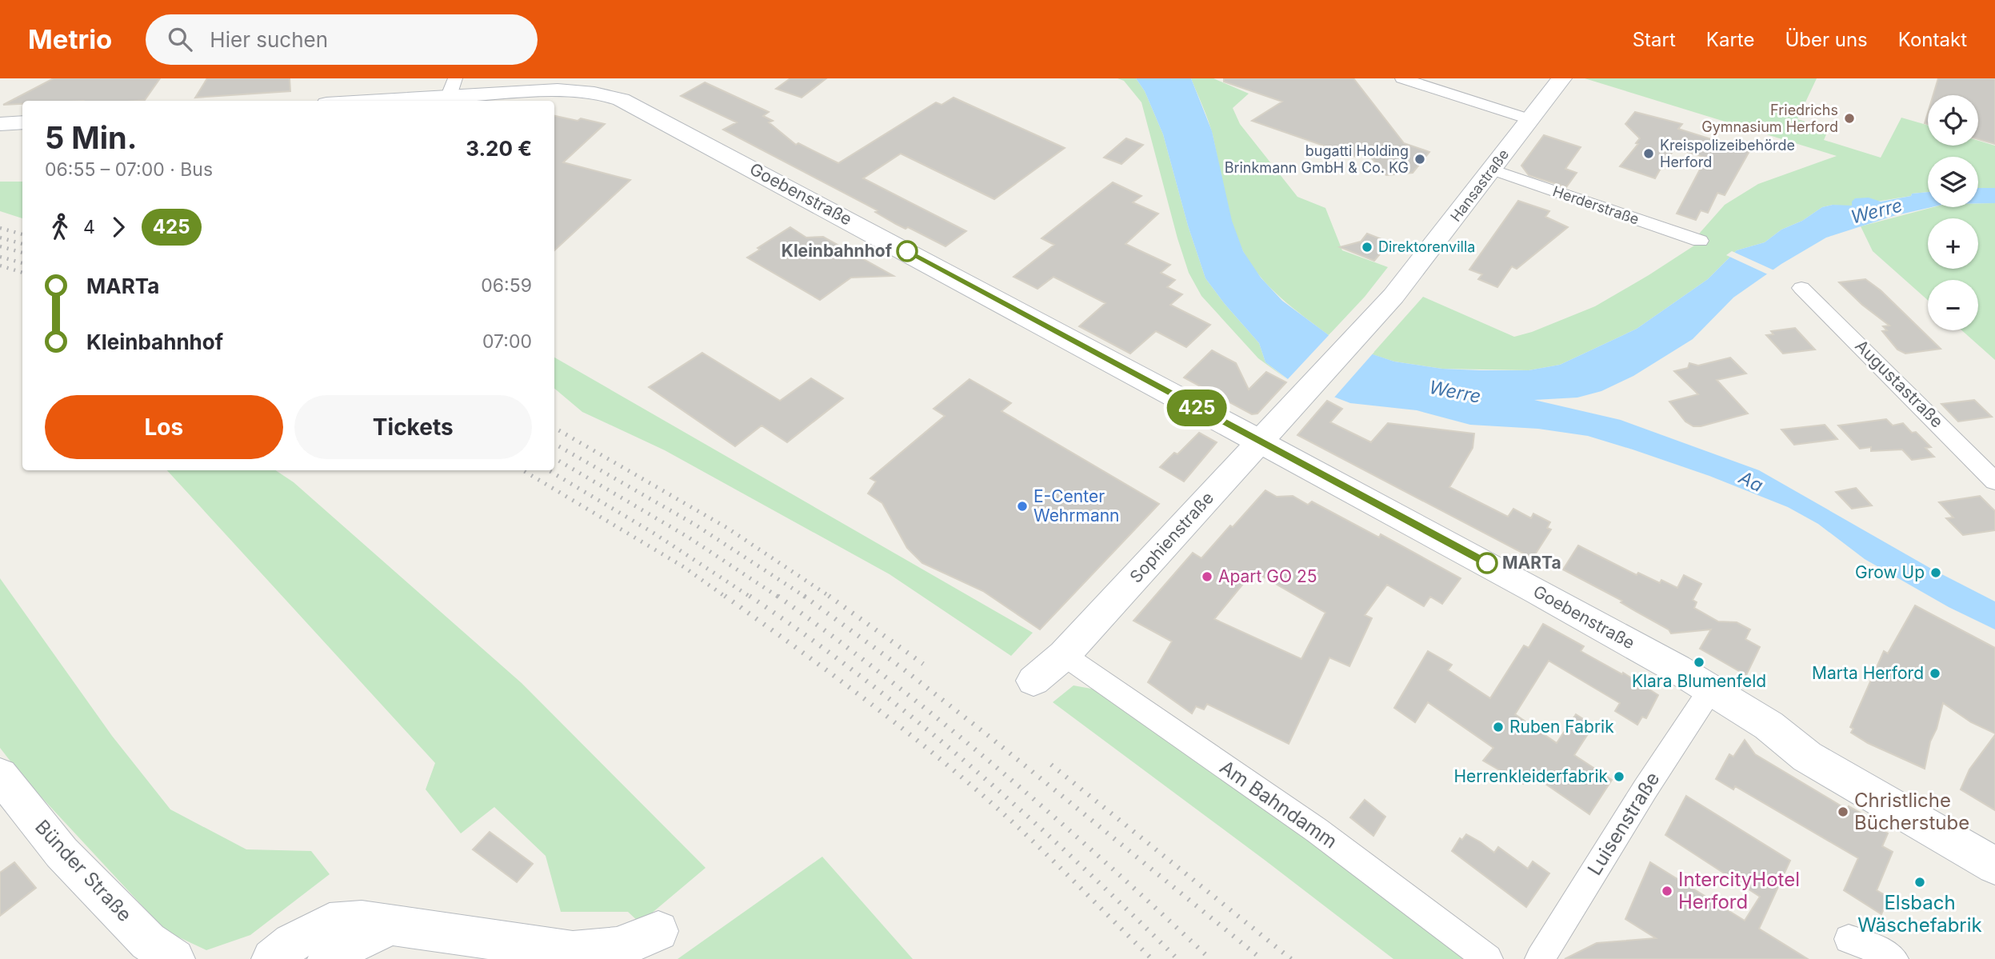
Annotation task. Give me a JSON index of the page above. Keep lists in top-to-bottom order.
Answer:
{
  "streets": {
    "street": [
      "Hansastraße",
      "Goebenstraße",
      "Herderstraße",
      "Augustastraße",
      "Sophienstraße",
      "Am Bahndamm",
      "Luisenstraße",
      "Bünder Straße"
    ]
  },
  "crossings": [
    ["Hansastraße", "Herderstraße"],
    ["Hansastraße", "Sophienstraße"],
    ["Goebenstraße", "Sophienstraße"],
    ["Goebenstraße", "Luisenstraße"],
    ["Sophienstraße", "Am Bahndamm"]
  ],
  "water": ["Werre", "Aa"],
  "places": [
    "Friedrichs Gymnasium Herford",
    "Kreispolizeibehörde Herford",
    "bugatti Holding Brinkmann GmbH & Co. KG",
    "Direktorenvilla",
    "Kleinbahnhof",
    "E-Center Wehrmann",
    "MARTa",
    "Grow Up",
    "Apart GO 25",
    "Klara Blumenfeld",
    "Marta Herford",
    "Ruben Fabrik",
    "Herrenkleiderfabrik",
    "Christliche Bücherstube",
    "Elsbach Wäschefabrik",
    "IntercityHotel Herford"
  ],
  "lines": ["bus line 425"],
  "page": {
    "header": "Metrio",
    "search": "Hier suchen",
    "nav": [
      "Start",
      "Karte",
      "Über uns",
      "Kontakt"
    ],
    "on_map": "425",
    "map_buttons": ["+", "−"],
    "heading": ["5 Min.", "06:55 – 07:00 · Bus", "3.20 €"],
    "legs": ["4", "425"],
    "list": [
      {
        "name": "MARTa",
        "value": "06:59"
      },
      {
        "name": "Kleinbahnhof",
        "value": "07:00"
      }
    ],
    "buttons": ["Los", "Tickets"]
  }
}
